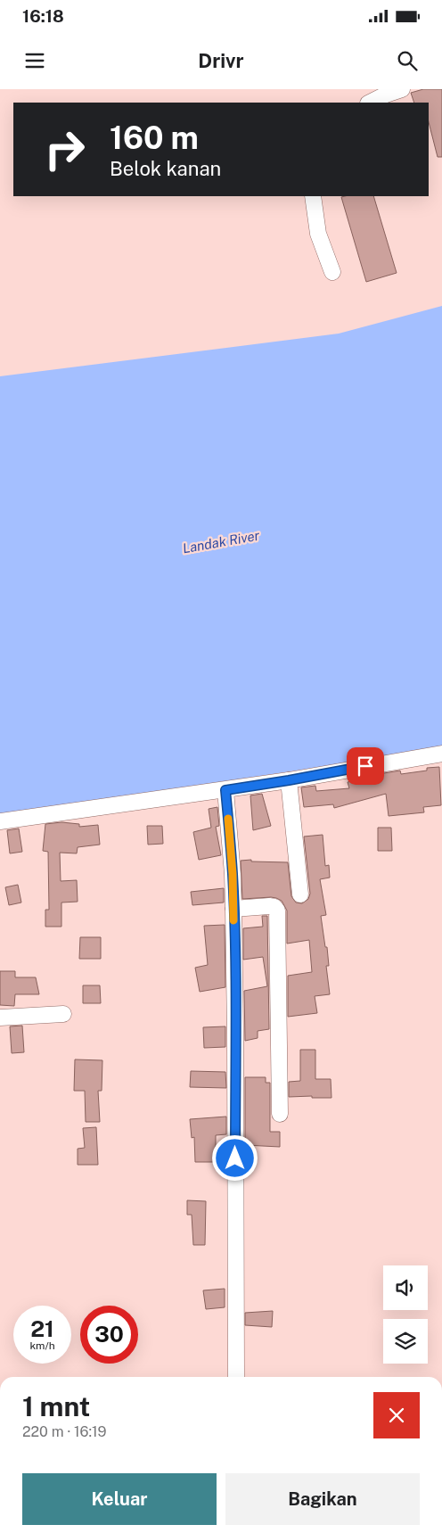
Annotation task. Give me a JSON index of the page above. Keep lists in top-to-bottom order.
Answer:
{
  "water": ["Landak River"],
  "page": {
    "status": "16:18",
    "header": "Drivr",
    "turn": ["160 m", "Belok kanan"],
    "speed": "21 km/h",
    "limit": "30",
    "heading": ["1 mnt", "220 m · 16:19"],
    "buttons": ["Keluar", "Bagikan"]
  }
}
